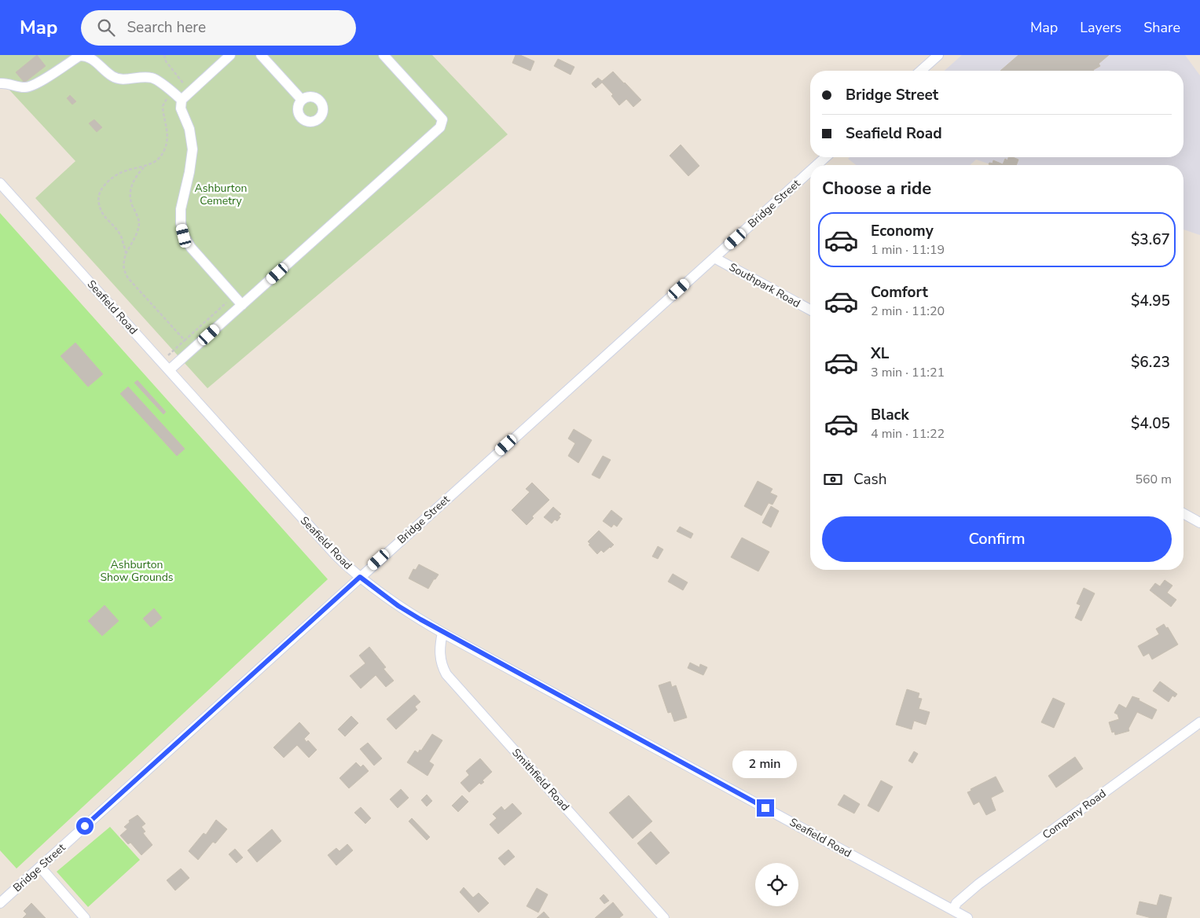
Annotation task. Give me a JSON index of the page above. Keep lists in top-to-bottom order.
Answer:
{
  "streets": {
    "street": [
      "Bridge Street",
      "Southpark Road",
      "Seafield Road",
      "Smithfield Road",
      "Company Road"
    ]
  },
  "crossings": [
    ["Bridge Street", "Southpark Road"],
    ["Bridge Street", "Seafield Road"],
    ["Seafield Road", "Smithfield Road"],
    ["Seafield Road", "Company Road"]
  ],
  "parks": ["Ashburton Cemetry", "Ashburton Show Grounds"],
  "page": {
    "header": "Map",
    "search": "Search here",
    "nav": ["Map", "Layers", "Share"],
    "banner": ["Bridge Street", "Seafield Road"],
    "heading": "Choose a ride",
    "list": [
      {
        "name": "Economy",
        "note": "1 min · 11:19",
        "value": "$3.67"
      },
      {
        "name": "Comfort",
        "note": "2 min · 11:20",
        "value": "$4.95"
      },
      {
        "name": "XL",
        "note": "3 min · 11:21",
        "value": "$6.23"
      },
      {
        "name": "Black",
        "note": "4 min · 11:22",
        "value": "$4.05"
      }
    ],
    "pay": ["Cash", "560 m"],
    "buttons": "Confirm",
    "bubble": "2 min"
  }
}
